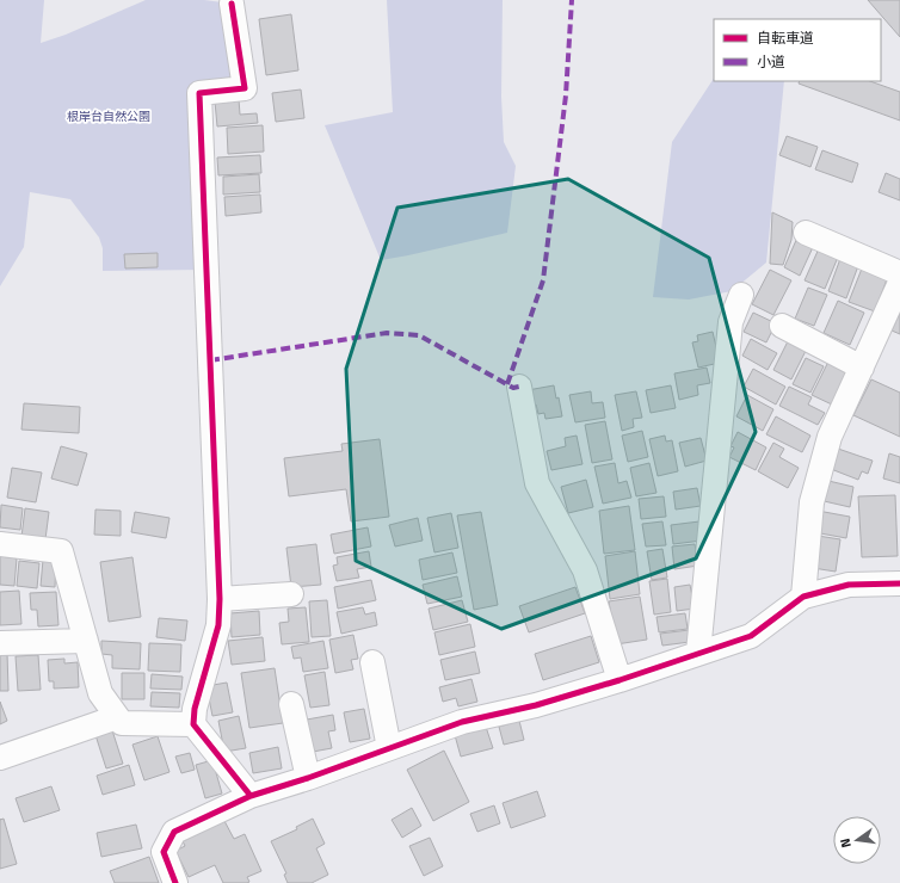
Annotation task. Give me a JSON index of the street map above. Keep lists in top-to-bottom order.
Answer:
{
  "parks": ["根岸台自然公園"],
  "legend": ["自転車道", "小道"],
  "north": "left"
}
